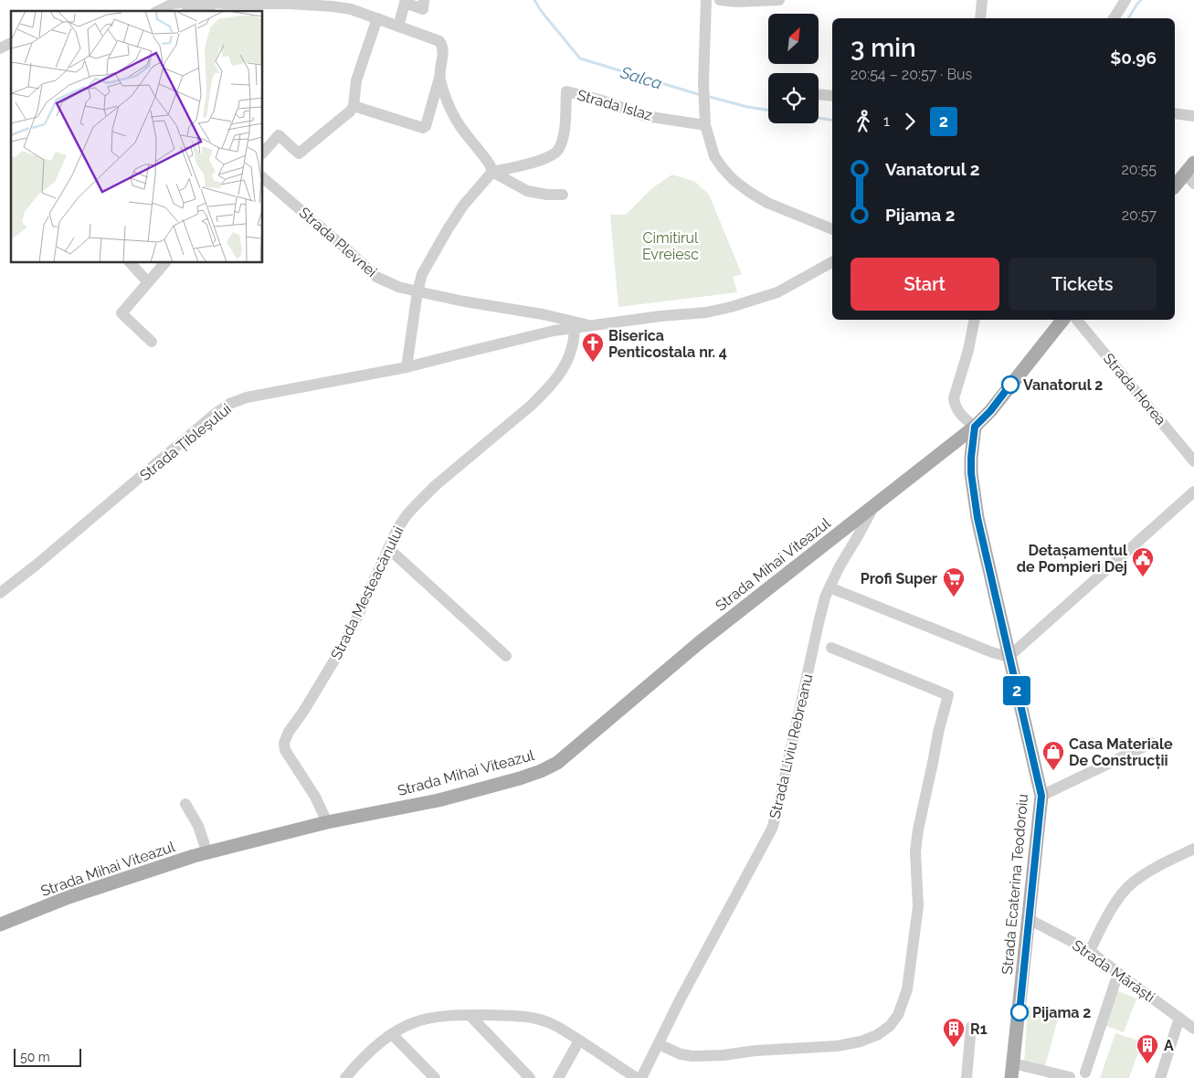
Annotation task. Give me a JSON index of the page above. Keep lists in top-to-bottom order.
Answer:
{
  "streets": {
    "main road": ["Strada Mihai Viteazul", "Strada Ecaterina Teodoroiu"],
    "street": [
      "Strada Islaz",
      "Strada Plevnei",
      "Strada Horea",
      "Strada Țibleșului",
      "Strada Mesteacănului",
      "Strada Liviu Rebreanu",
      "Strada Mărăști"
    ]
  },
  "crossings": [
    ["Strada Plevnei", "Strada Țibleșului"],
    ["Strada Țibleșului", "Strada Mesteacănului"],
    ["Strada Mihai Viteazul", "Strada Mesteacănului"],
    ["Strada Mihai Viteazul", "Strada Liviu Rebreanu"],
    ["Strada Mihai Viteazul", "Strada Ecaterina Teodoroiu"],
    ["Strada Ecaterina Teodoroiu", "Strada Mărăști"]
  ],
  "water": ["Salca"],
  "parks": ["Cimitirul Evreiesc"],
  "places": {
    "church": ["Biserica Penticostala nr. 4"],
    "other": ["Vanatorul 2", "Pijama 2"],
    "public building": ["Detașamentul de Pompieri Dej"],
    "supermarket": ["Profi Super"],
    "shop": ["Casa Materiale De Construcții"],
    "building": ["R1", "A"]
  },
  "lines": ["bus line 2"],
  "scale_bar": "50 m",
  "north": "top right",
  "page": {
    "on_map": "2",
    "heading": ["3 min", "20:54 – 20:57 · Bus", "$0.96"],
    "legs": ["1", "2"],
    "list": [
      {
        "name": "Vanatorul 2",
        "value": "20:55"
      },
      {
        "name": "Pijama 2",
        "value": "20:57"
      }
    ],
    "buttons": ["Start", "Tickets"],
    "scale": "50 m"
  }
}
